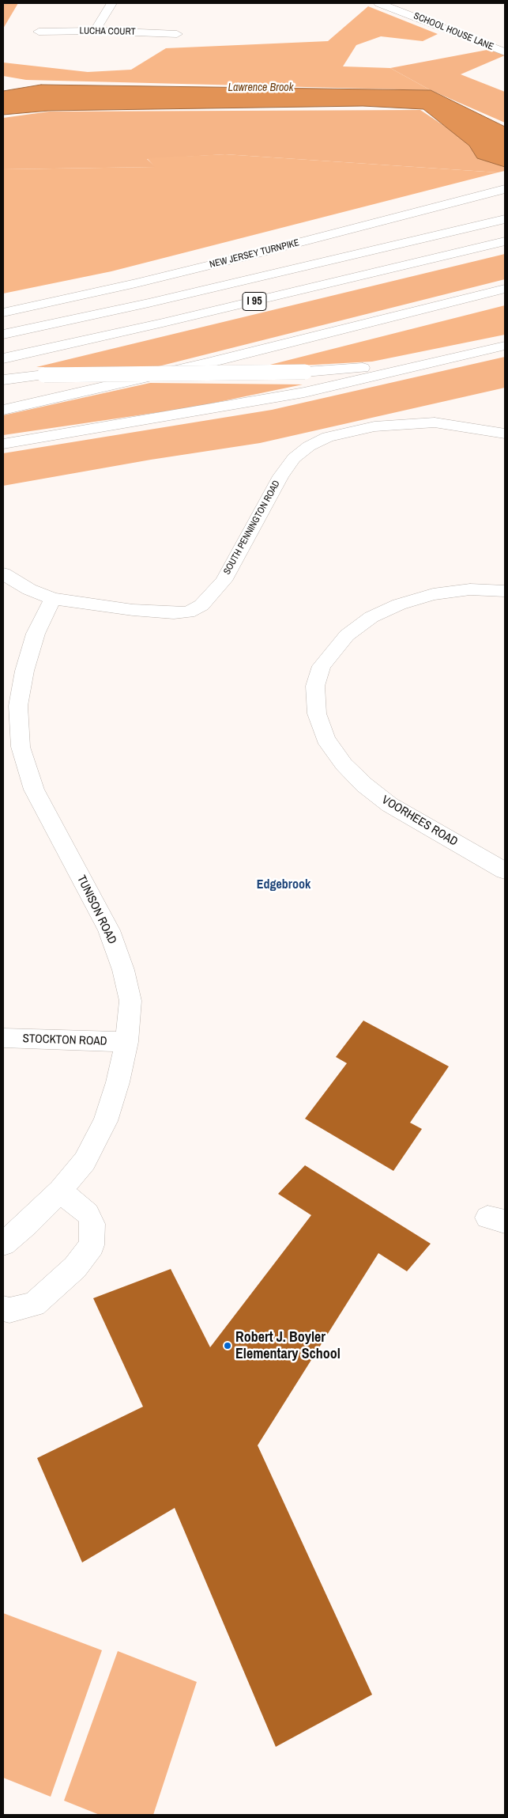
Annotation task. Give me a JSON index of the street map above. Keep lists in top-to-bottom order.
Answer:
{
  "streets": {
    "main road": [
      "LUCHA COURT",
      "SCHOOL HOUSE LANE",
      "NEW JERSEY TURNPIKE",
      "I 95",
      "SOUTH PENNINGTON ROAD",
      "VOORHEES ROAD",
      "TUNISON ROAD",
      "STOCKTON ROAD"
    ]
  },
  "crossings": [
    ["SOUTH PENNINGTON ROAD", "TUNISON ROAD"],
    ["TUNISON ROAD", "STOCKTON ROAD"]
  ],
  "districts": ["Edgebrook"],
  "water": ["Lawrence Brook"],
  "places": ["Robert J. Boyler Elementary School"]
}
